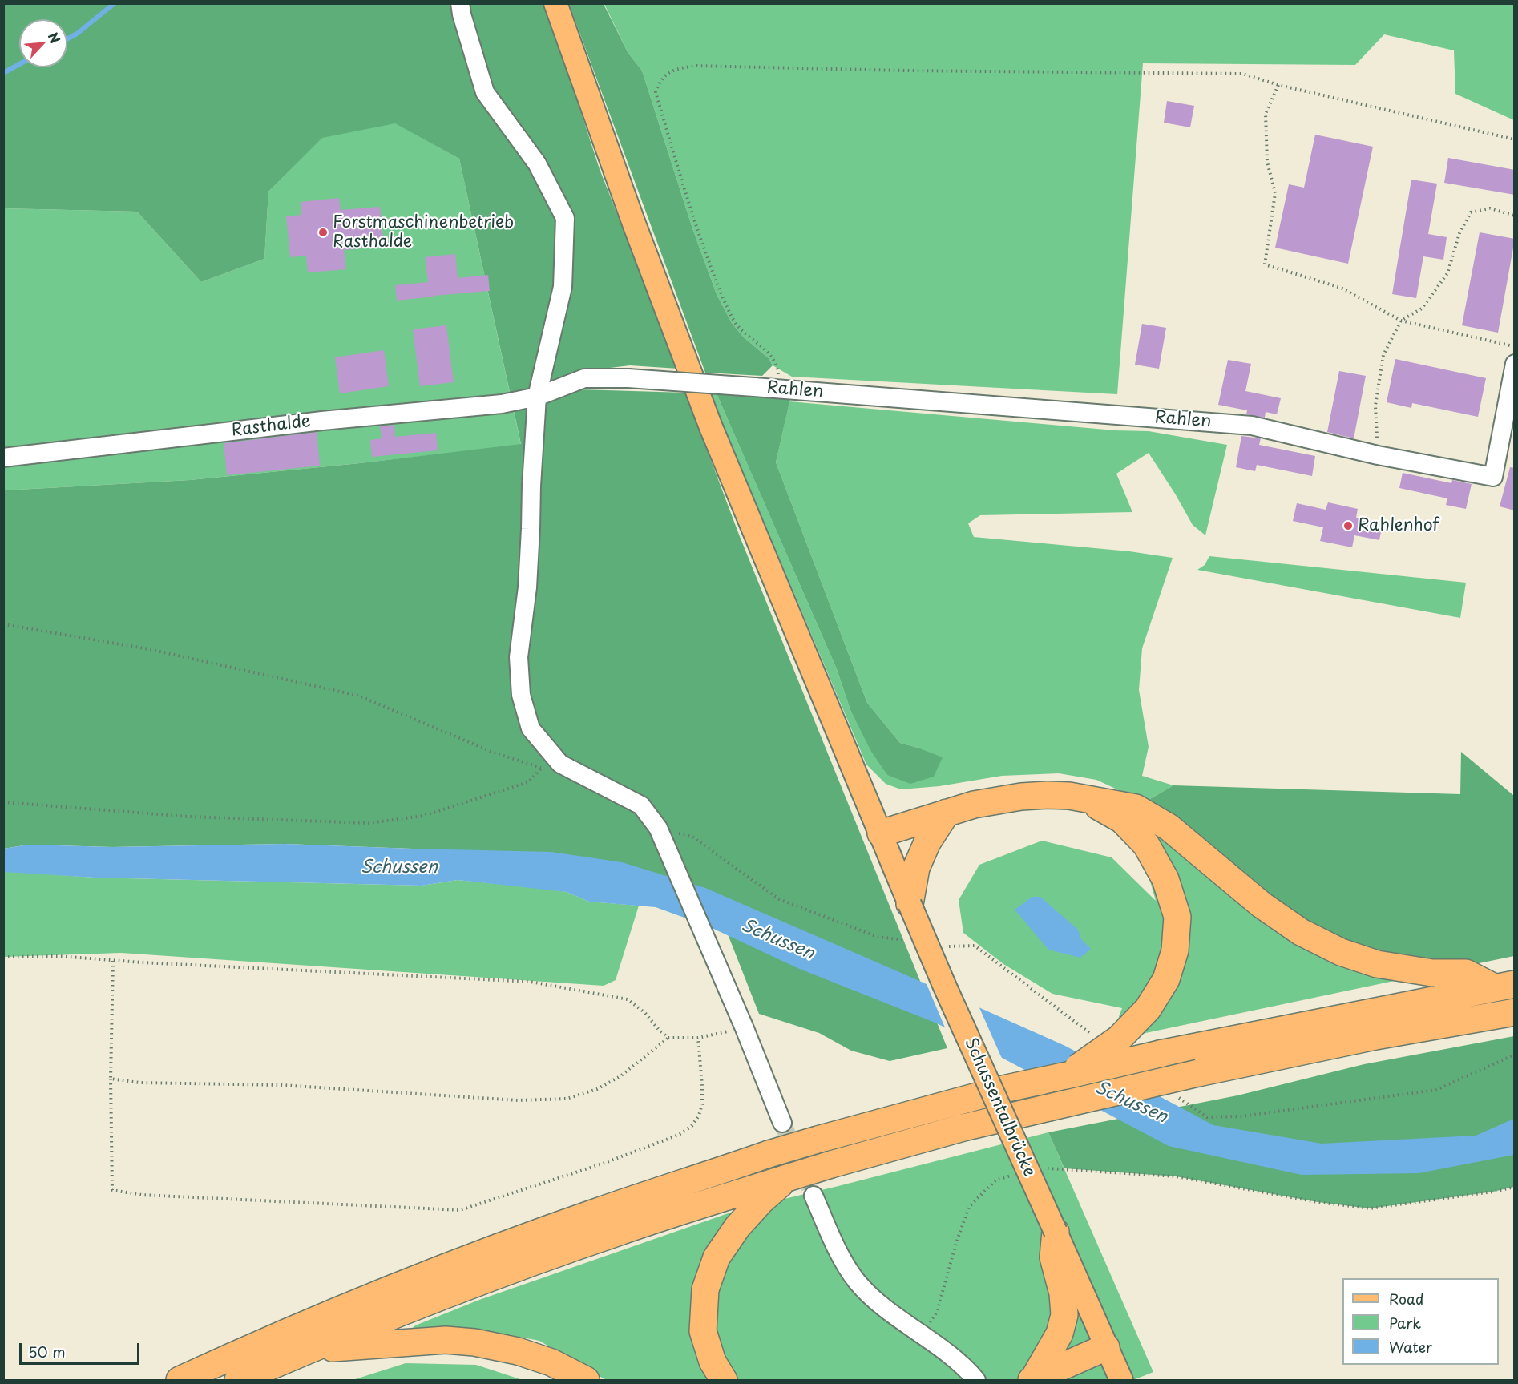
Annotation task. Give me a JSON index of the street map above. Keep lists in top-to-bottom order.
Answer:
{
  "streets": {
    "main road": ["Schussentalbrücke"],
    "street": ["Rahlen", "Rasthalde"]
  },
  "crossings": [
    ["Rahlen", "Rasthalde"]
  ],
  "water": ["Schussen"],
  "places": ["Forstmaschinenbetrieb Rasthalde", "Rahlenhof"],
  "legend": ["Road", "Park", "Water"],
  "scale_bar": "50 m",
  "north": "top right"
}
